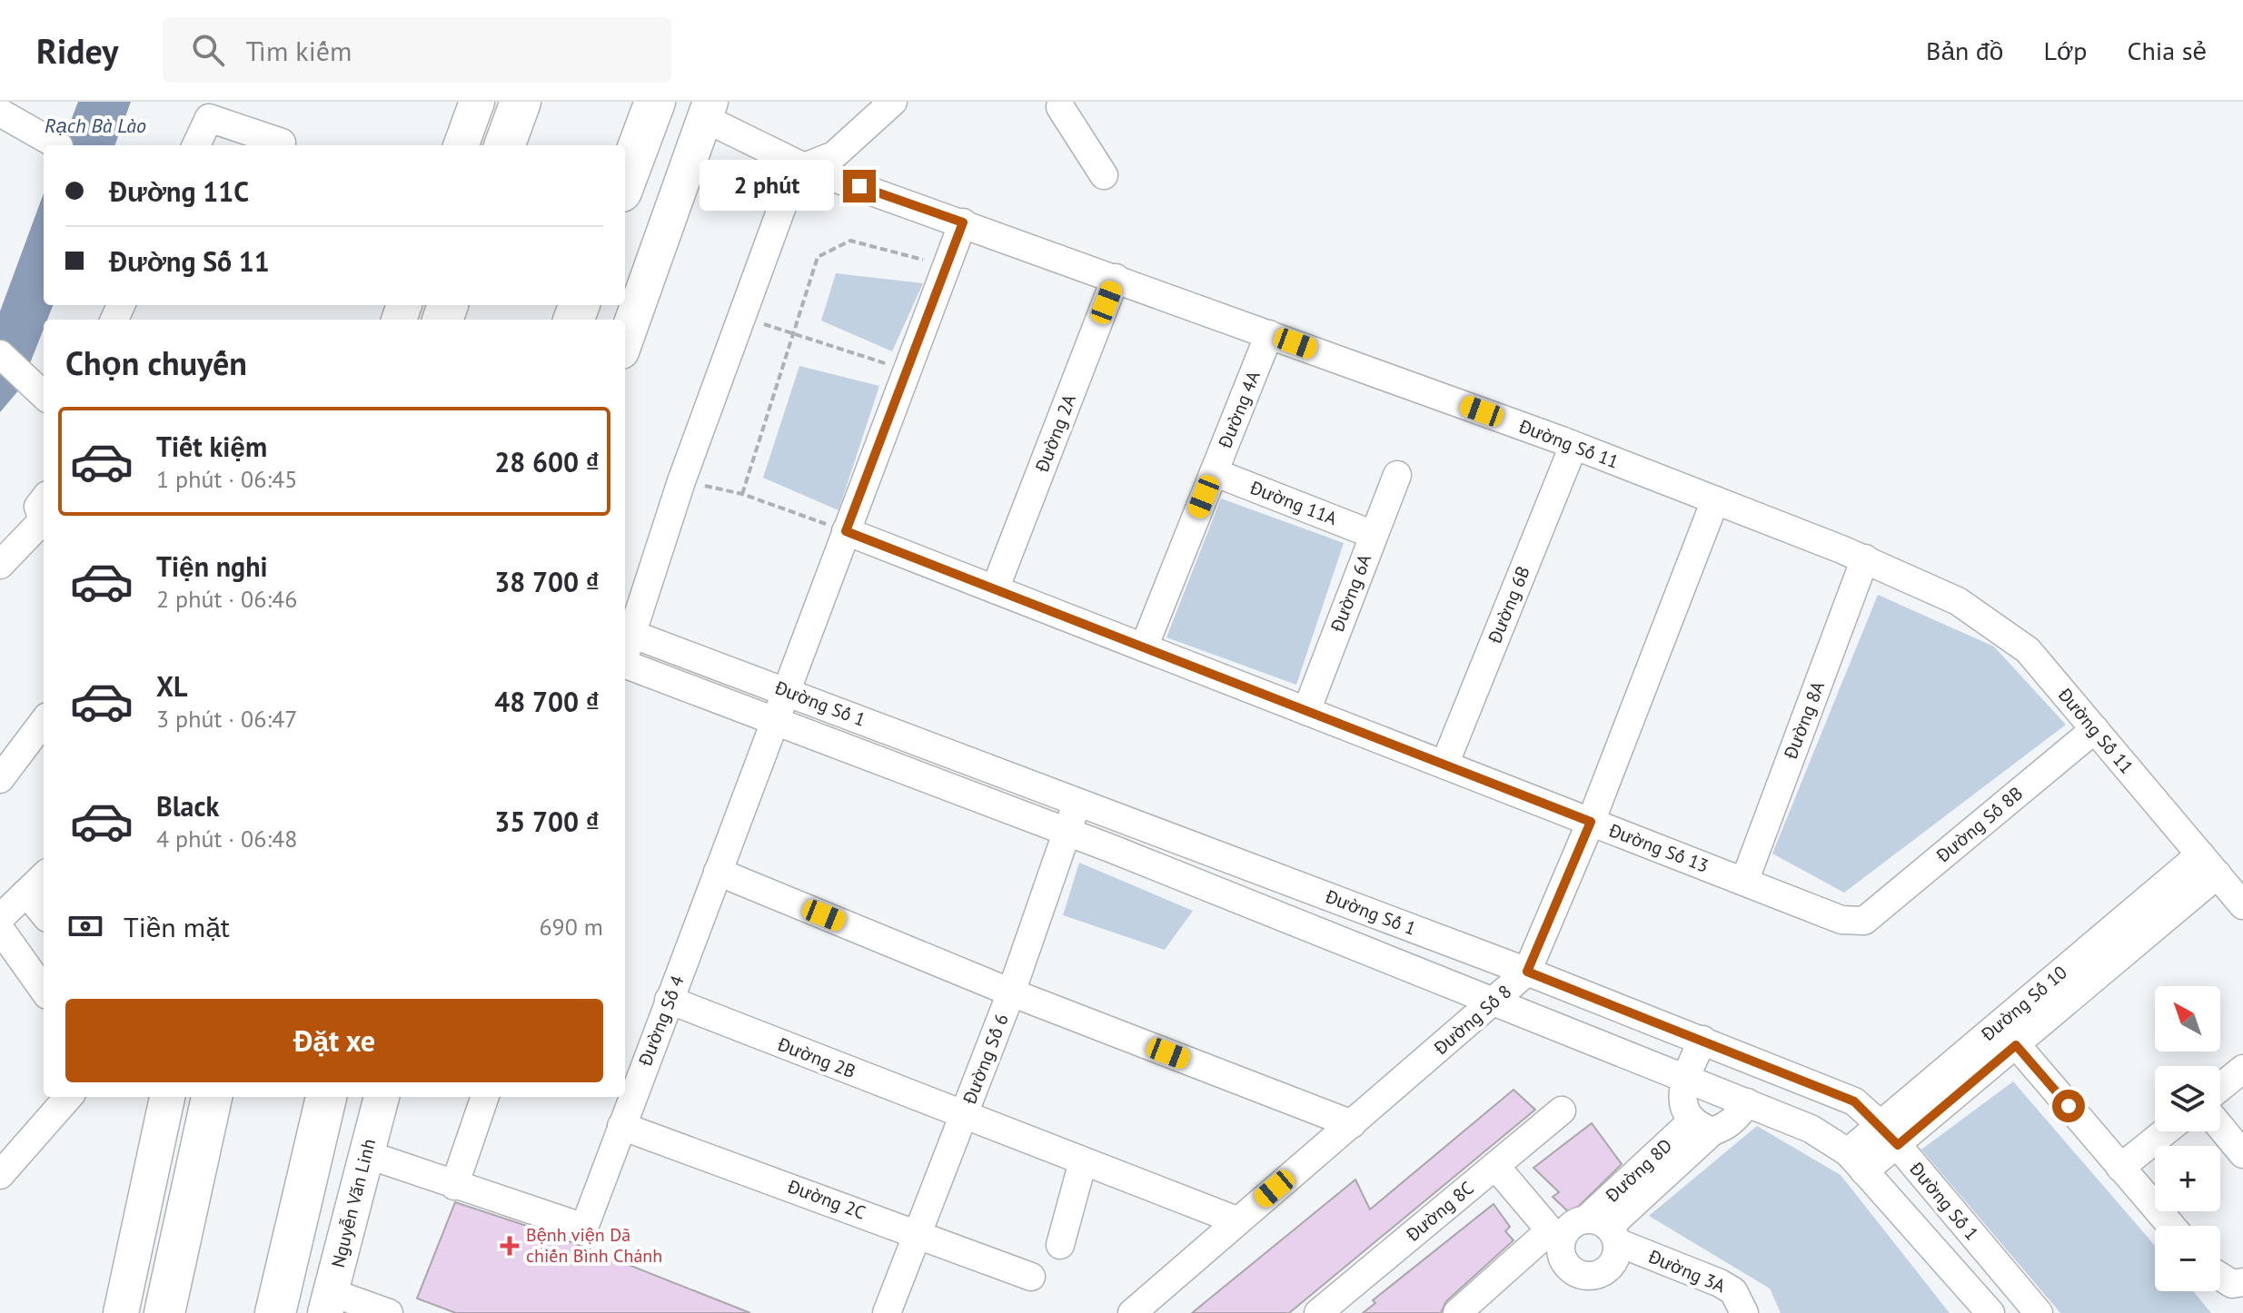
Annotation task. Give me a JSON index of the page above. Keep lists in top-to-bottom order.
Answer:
{
  "streets": {
    "main road": ["Nguyễn Văn Linh"],
    "street": [
      "Đường 4A",
      "Đường 2A",
      "Đường Số 11",
      "Đường 11A",
      "Đường 6A",
      "Đường 6B",
      "Đường Số 1",
      "Đường 8A",
      "Đường Số 8B",
      "Đường Số 13",
      "Đường Số 10",
      "Đường Số 8",
      "Đường Số 4",
      "Đường 2B",
      "Đường Số 6",
      "Đường 8D",
      "Đường 2C",
      "Đường 8C",
      "Đường 3A"
    ]
  },
  "crossings": [
    ["Đường 4A", "Đường Số 11"],
    ["Đường 4A", "Đường 11A"],
    ["Đường 4A", "Đường Số 13"],
    ["Đường 2A", "Đường Số 11"],
    ["Đường 2A", "Đường Số 13"],
    ["Đường Số 11", "Đường 6B"],
    ["Đường Số 11", "Đường 8A"],
    ["Đường Số 11", "Đường Số 8B"],
    ["Đường Số 11", "Đường Số 10"],
    ["Đường Số 11", "Đường Số 8"],
    ["Đường Số 11", "Đường Số 4"],
    ["Đường 11A", "Đường 6A"],
    ["Đường 6A", "Đường Số 13"],
    ["Đường 6B", "Đường Số 13"],
    ["Đường Số 1", "Đường Số 10"],
    ["Đường Số 1", "Đường Số 8"],
    ["Đường Số 1", "Đường Số 4"],
    ["Đường Số 1", "Đường Số 6"],
    ["Đường Số 1", "Đường 8D"],
    ["Đường 8A", "Đường Số 13"],
    ["Đường Số 8B", "Đường Số 13"],
    ["Đường Số 13", "Đường Số 8"],
    ["Đường Số 13", "Đường Số 4"],
    ["Đường Số 8", "Đường 2B"],
    ["Đường Số 4", "Đường 2B"],
    ["Đường Số 4", "Đường 2C"],
    ["Đường Số 4", "Nguyễn Văn Linh"],
    ["Đường 2B", "Đường Số 6"],
    ["Đường Số 6", "Đường 2C"],
    ["Đường 8D", "Đường 3A"]
  ],
  "water": ["Rạch Bà Lào"],
  "places": {
    "health": ["Bệnh viện Dã chiến Bình Chánh"]
  },
  "north": "top left",
  "page": {
    "header": "Ridey",
    "search": "Tìm kiếm",
    "nav": ["Bản đồ", "Lớp", "Chia sẻ"],
    "banner": ["Đường 11C", "Đường Số 11"],
    "bubble": "2 phút",
    "heading": "Chọn chuyến",
    "list": [
      {
        "name": "Tiết kiệm",
        "note": "1 phút · 06:45",
        "value": "28 600 ₫"
      },
      {
        "name": "Tiện nghi",
        "note": "2 phút · 06:46",
        "value": "38 700 ₫"
      },
      {
        "name": "XL",
        "note": "3 phút · 06:47",
        "value": "48 700 ₫"
      },
      {
        "name": "Black",
        "note": "4 phút · 06:48",
        "value": "35 700 ₫"
      }
    ],
    "pay": ["Tiền mặt", "690 m"],
    "buttons": "Đặt xe",
    "map_buttons": ["+", "−"]
  }
}
